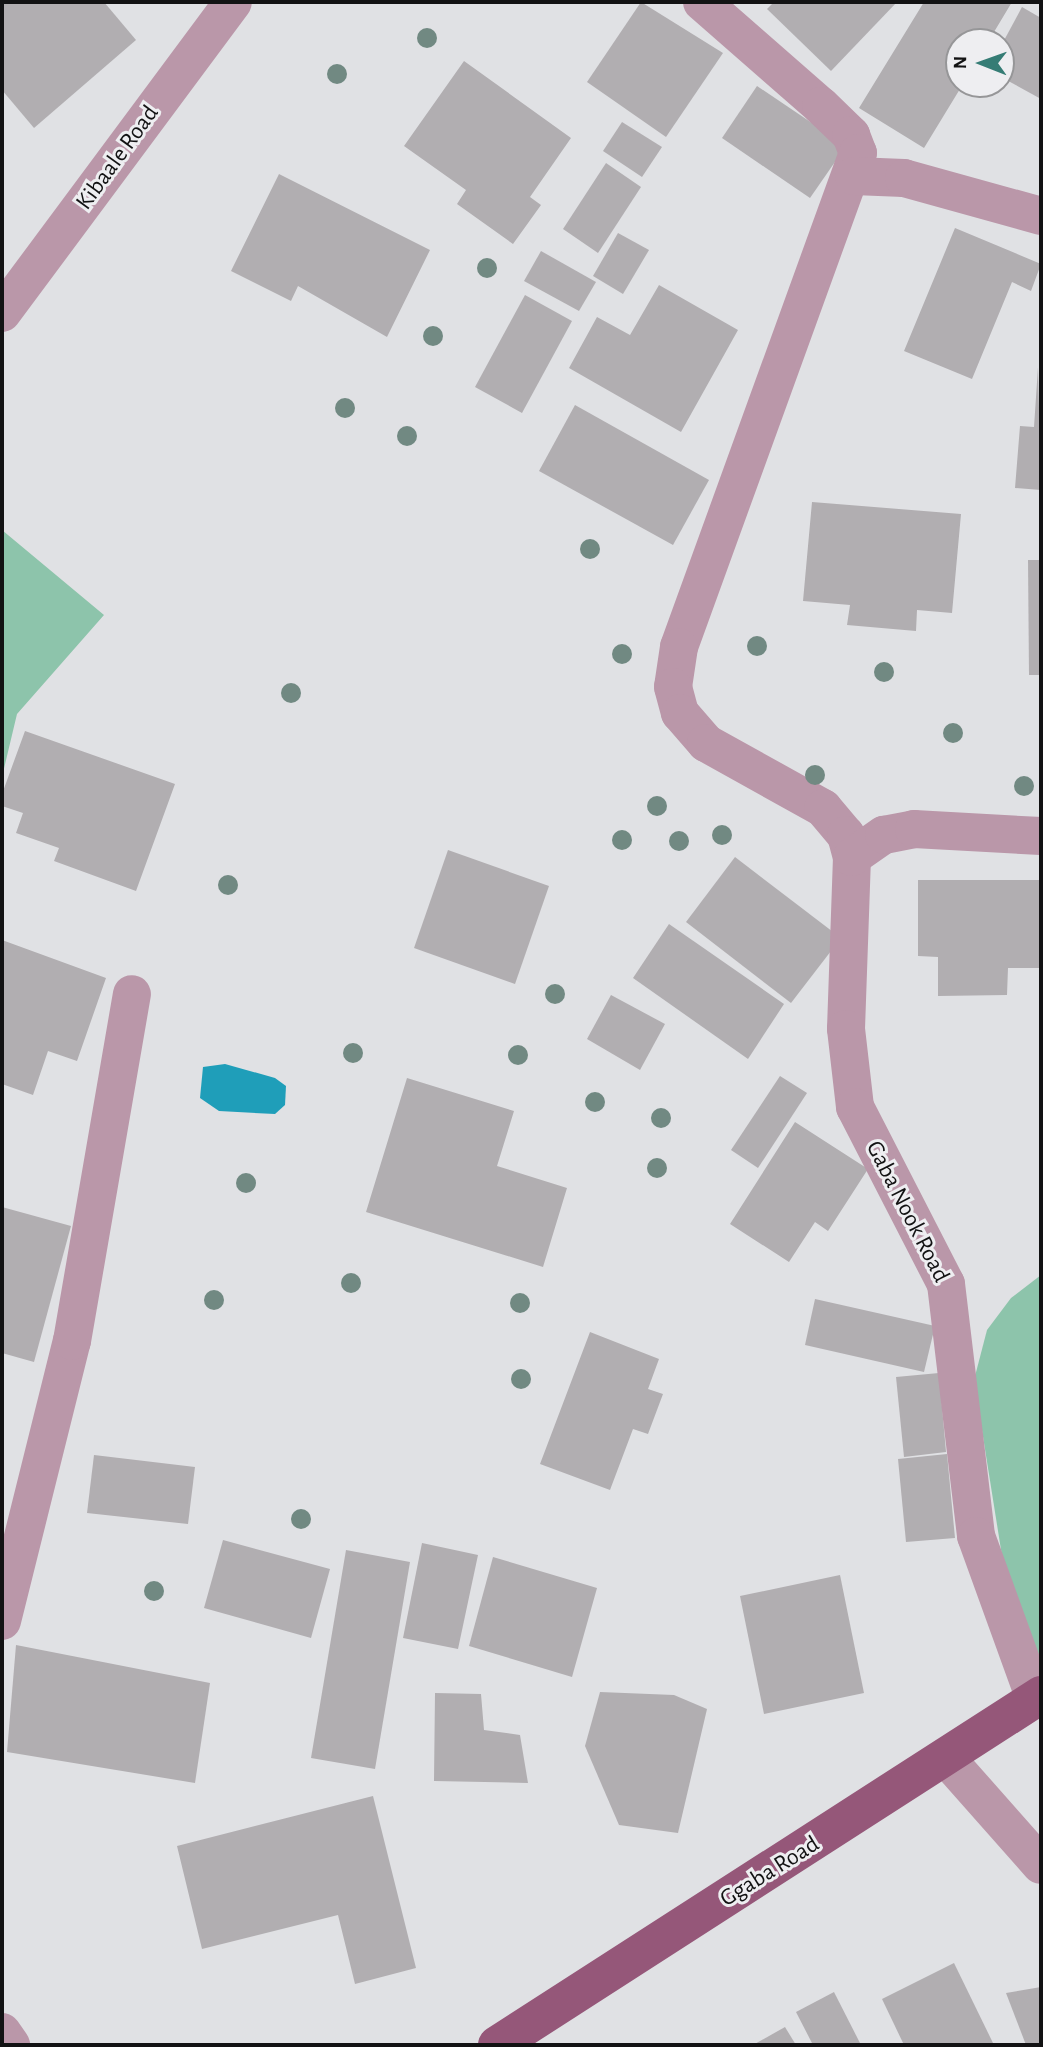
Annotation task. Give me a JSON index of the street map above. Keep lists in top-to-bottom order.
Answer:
{
  "streets": {
    "main road": ["Ggaba Road"],
    "street": ["Kibaale Road", "Gaba Nook Road"]
  },
  "crossings": [
    ["Gaba Nook Road", "Ggaba Road"]
  ],
  "north": "left"
}
